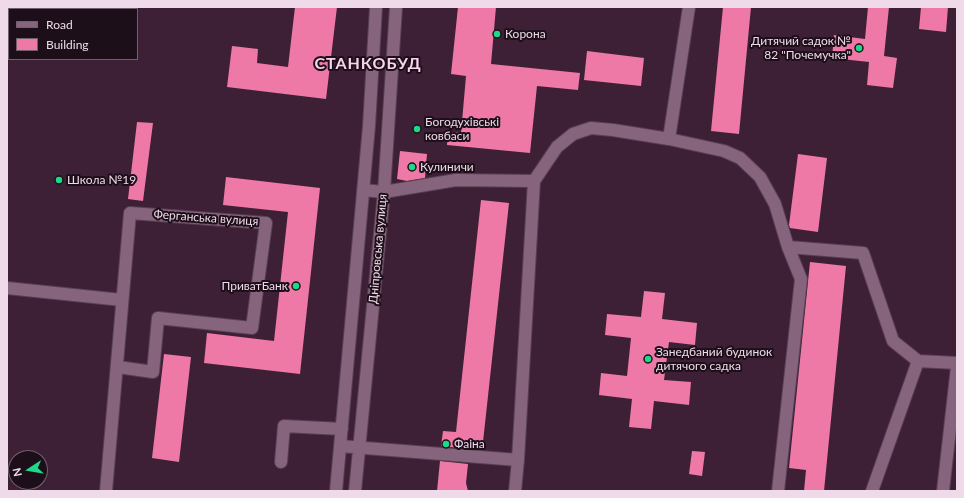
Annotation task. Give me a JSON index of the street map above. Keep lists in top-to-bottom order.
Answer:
{
  "streets": {
    "street": ["Ферганська вулиця", "Дніпровська вулиця"]
  },
  "districts": ["СТАНКОБУД"],
  "places": [
    "Корона",
    "Дитячий садок № 82 \"Почемучка\"",
    "Богодухівські ковбаси",
    "Кулиничи",
    "Школа №19",
    "ПриватБанк",
    "Занедбаний будинок дитячого садка",
    "Фаіна"
  ],
  "legend": ["Road", "Building"],
  "north": "left"
}
